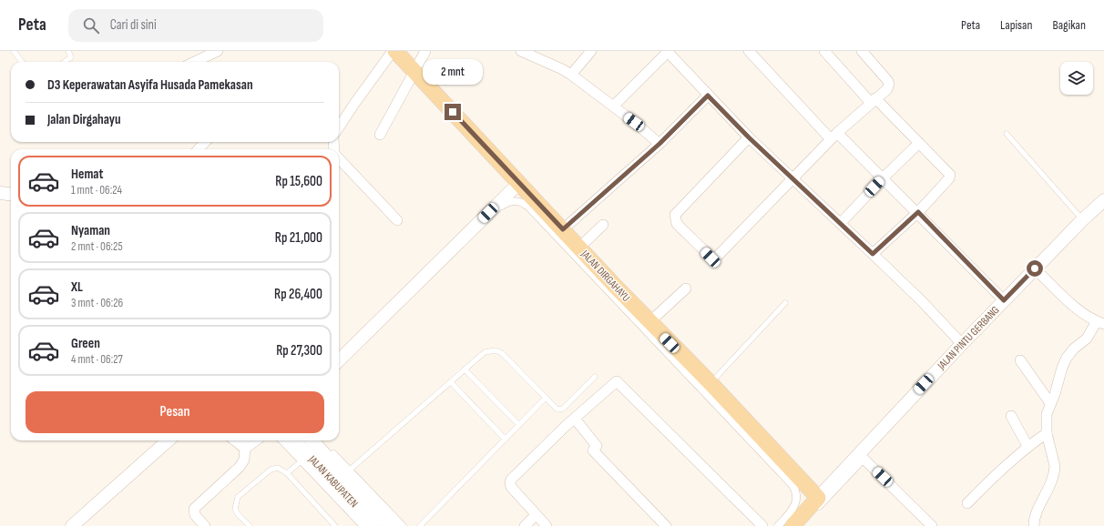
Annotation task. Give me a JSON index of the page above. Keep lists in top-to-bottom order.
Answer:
{
  "streets": {
    "main road": ["JALAN DIRGAHAYU", "JALAN PINTU GERBANG"],
    "street": ["JALAN KABUPATEN"]
  },
  "crossings": [
    ["JALAN DIRGAHAYU", "JALAN PINTU GERBANG"]
  ],
  "page": {
    "header": "Peta",
    "search": "Cari di sini",
    "nav": ["Peta", "Lapisan", "Bagikan"],
    "bubble": "2 mnt",
    "banner": ["D3 Keperawatan Asyifa Husada Pamekasan", "Jalan Dirgahayu"],
    "list": [
      {
        "name": "Hemat",
        "note": "1 mnt · 06:24",
        "value": "Rp 15,600"
      },
      {
        "name": "Nyaman",
        "note": "2 mnt · 06:25",
        "value": "Rp 21,000"
      },
      {
        "name": "XL",
        "note": "3 mnt · 06:26",
        "value": "Rp 26,400"
      },
      {
        "name": "Green",
        "note": "4 mnt · 06:27",
        "value": "Rp 27,300"
      }
    ],
    "buttons": "Pesan"
  }
}
